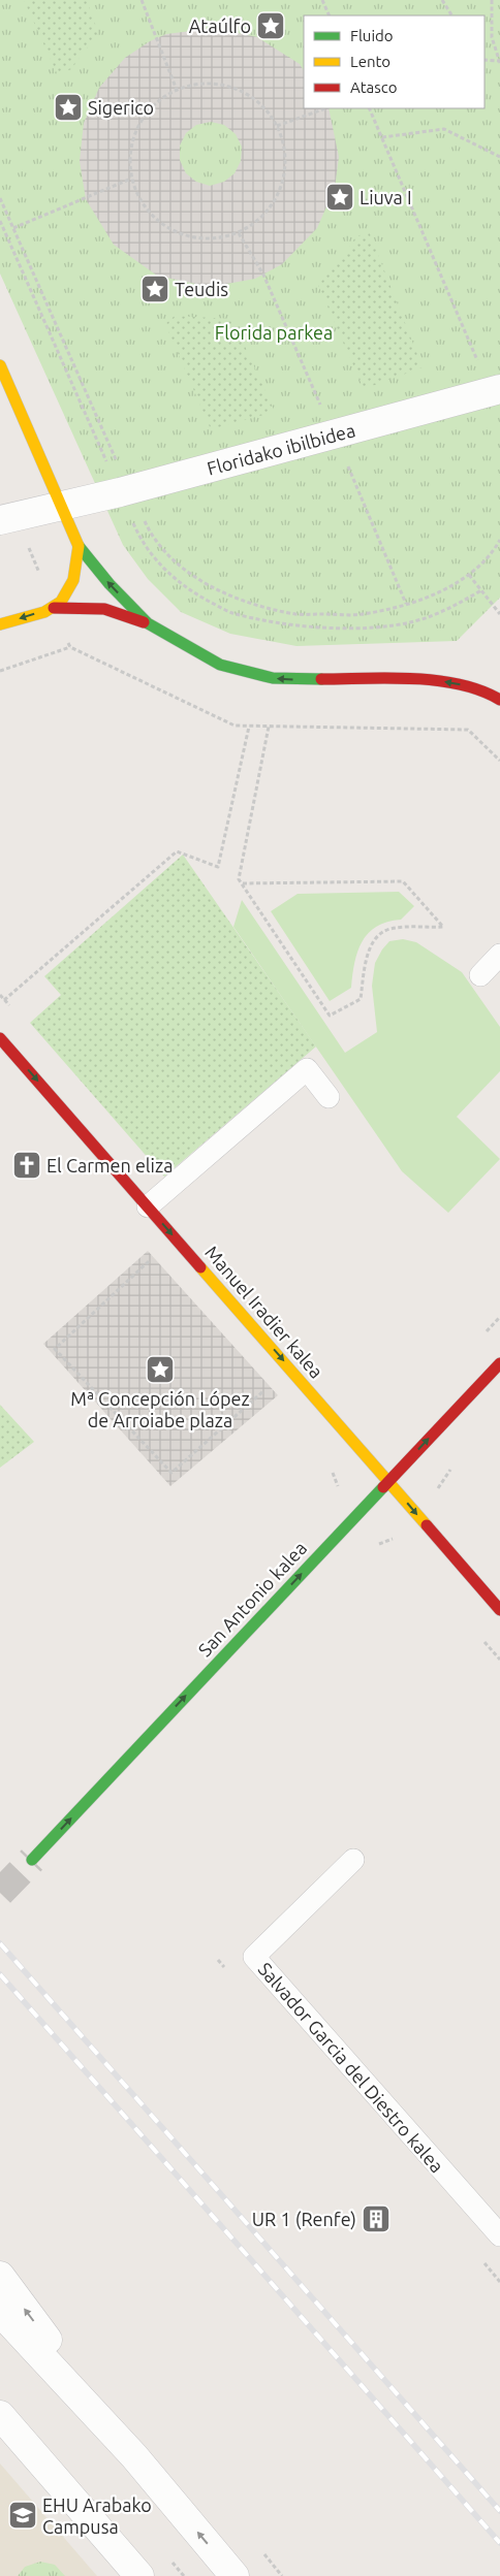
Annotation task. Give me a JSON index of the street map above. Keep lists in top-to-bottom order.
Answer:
{
  "streets": {
    "main road": ["Manuel Iradier kalea", "San Antonio kalea"],
    "street": ["Floridako ibilbidea"],
    "lane": ["Salvador Garcia del Diestro kalea"]
  },
  "crossings": [
    ["Manuel Iradier kalea", "San Antonio kalea"]
  ],
  "one_way": ["Manuel Iradier kalea", "San Antonio kalea"],
  "parks": ["Florida parkea"],
  "places": {
    "place": [
      "Ataúlfo",
      "Sigerico",
      "Liuva I",
      "Teudis",
      "Mª Concepción López de Arroiabe plaza"
    ],
    "church": ["El Carmen eliza"],
    "building": ["UR 1 (Renfe)"],
    "school or university": ["EHU Arabako Campusa"]
  },
  "legend": ["Fluido", "Lento", "Atasco"]
}
